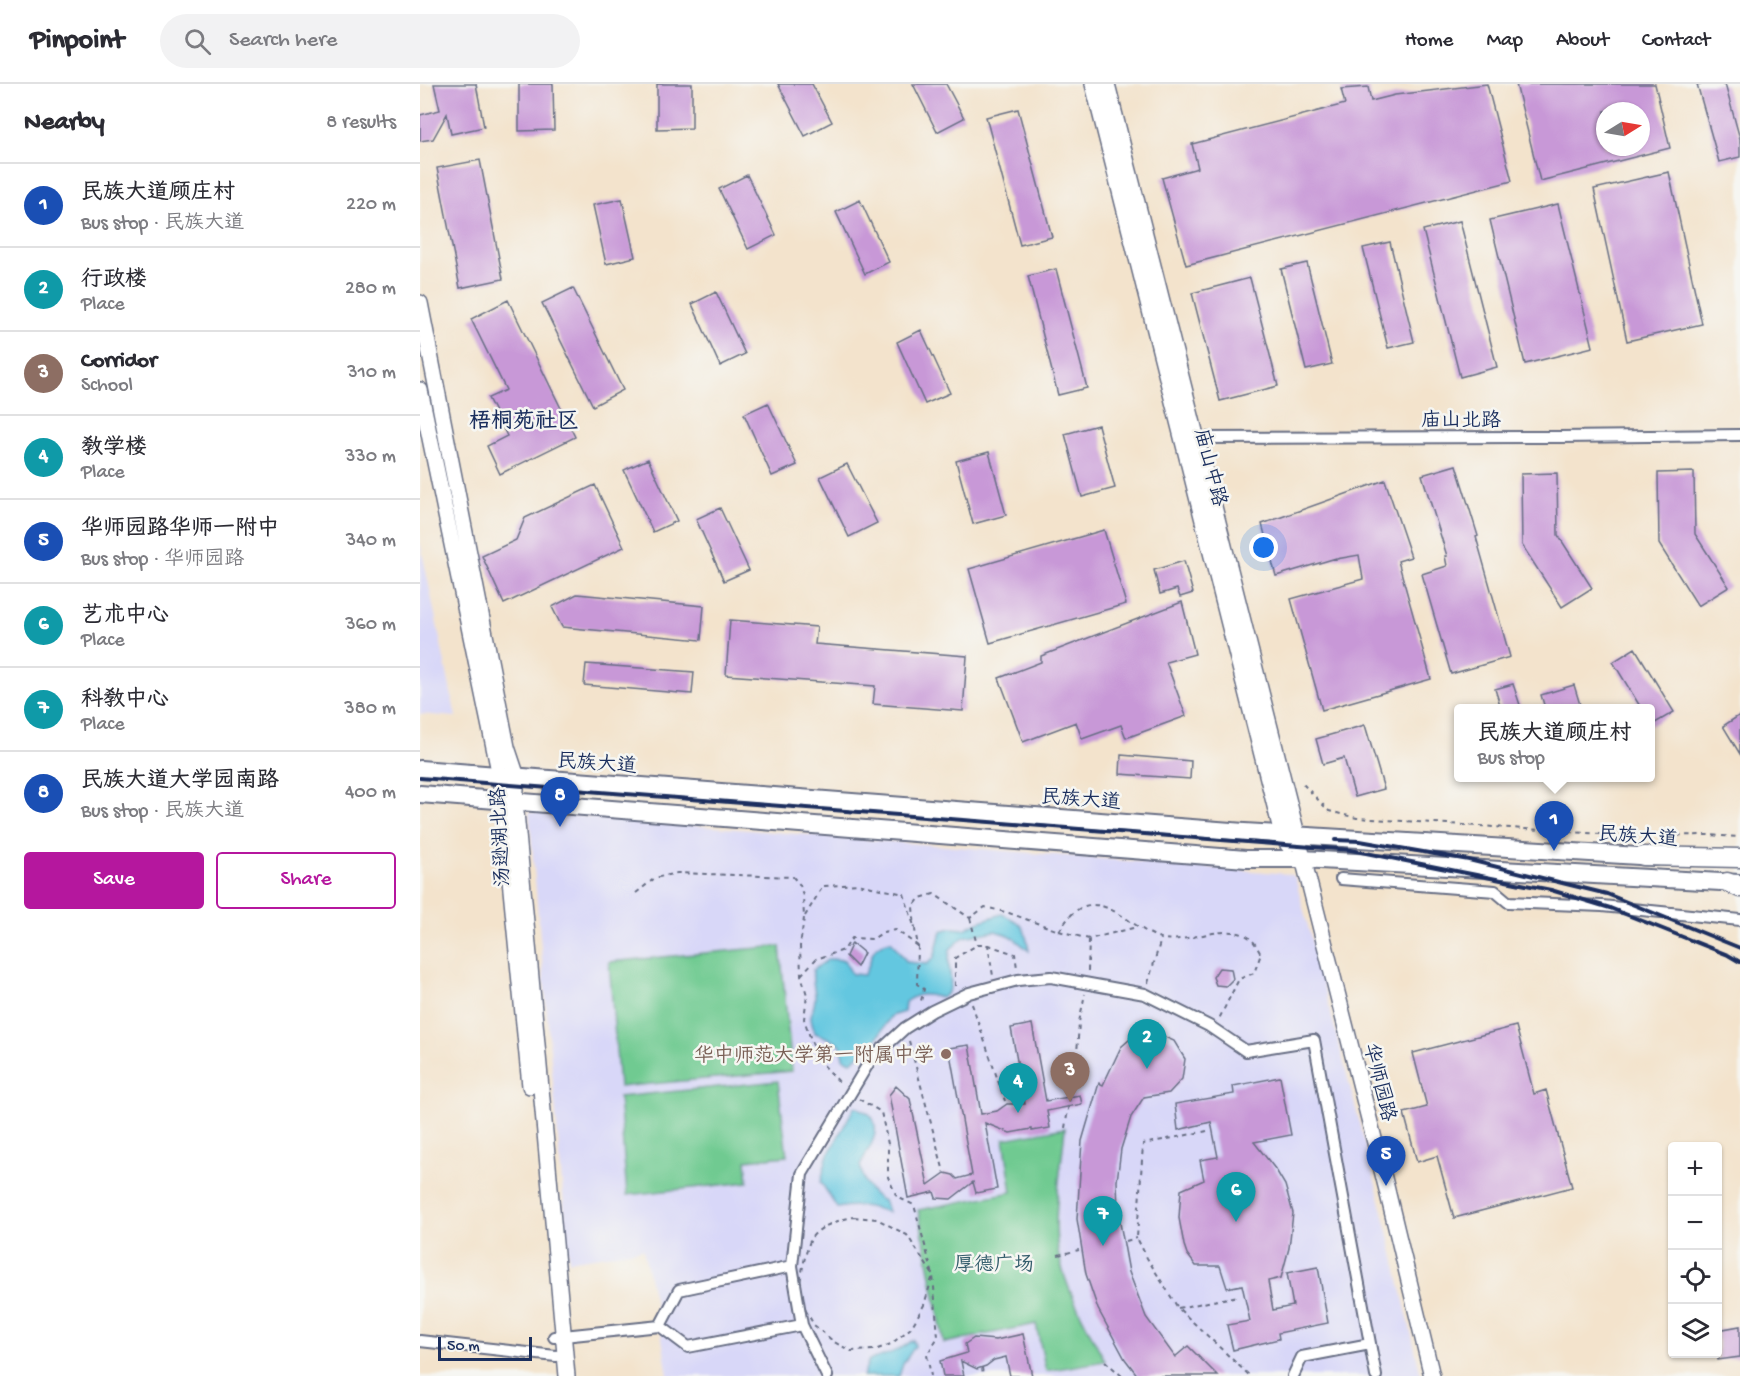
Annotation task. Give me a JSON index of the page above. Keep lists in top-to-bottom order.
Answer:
{
  "streets": {
    "main road": ["民族大道"],
    "street": [
      "庙山北路",
      "庙山中路",
      "汤逊湖北路",
      "华师园路"
    ]
  },
  "crossings": [
    ["庙山北路", "庙山中路"],
    ["庙山中路", "民族大道"],
    ["庙山中路", "华师园路"],
    ["民族大道", "汤逊湖北路"],
    ["民族大道", "华师园路"]
  ],
  "districts": ["梧桐苑社区"],
  "parks": ["厚德广场"],
  "places": ["华中师范大学第一附属中学"],
  "scale_bar": "50 m",
  "north": "right",
  "page": {
    "header": "Pinpoint",
    "search": "Search here",
    "nav": [
      "Home",
      "Map",
      "About",
      "Contact"
    ],
    "heading": ["Nearby", "8 results"],
    "list": [
      {
        "mark": "1",
        "name": "民族大道顾庄村",
        "note": "Bus stop · 民族大道",
        "value": "220 m"
      },
      {
        "mark": "2",
        "name": "行政楼",
        "note": "Place",
        "value": "280 m"
      },
      {
        "mark": "3",
        "name": "Corridor",
        "note": "School",
        "value": "310 m"
      },
      {
        "mark": "4",
        "name": "教学楼",
        "note": "Place",
        "value": "330 m"
      },
      {
        "mark": "5",
        "name": "华师园路华师一附中",
        "note": "Bus stop · 华师园路",
        "value": "340 m"
      },
      {
        "mark": "6",
        "name": "艺术中心",
        "note": "Place",
        "value": "360 m"
      },
      {
        "mark": "7",
        "name": "科教中心",
        "note": "Place",
        "value": "380 m"
      },
      {
        "mark": "8",
        "name": "民族大道大学园南路",
        "note": "Bus stop · 民族大道",
        "value": "400 m"
      }
    ],
    "popup": ["民族大道顾庄村", "Bus stop"],
    "pins": [
      "8",
      "1",
      "2",
      "3",
      "4",
      "5",
      "6",
      "7"
    ],
    "buttons": ["Save", "Share"],
    "map_buttons": ["+", "−"],
    "scale": "50 m"
  }
}
